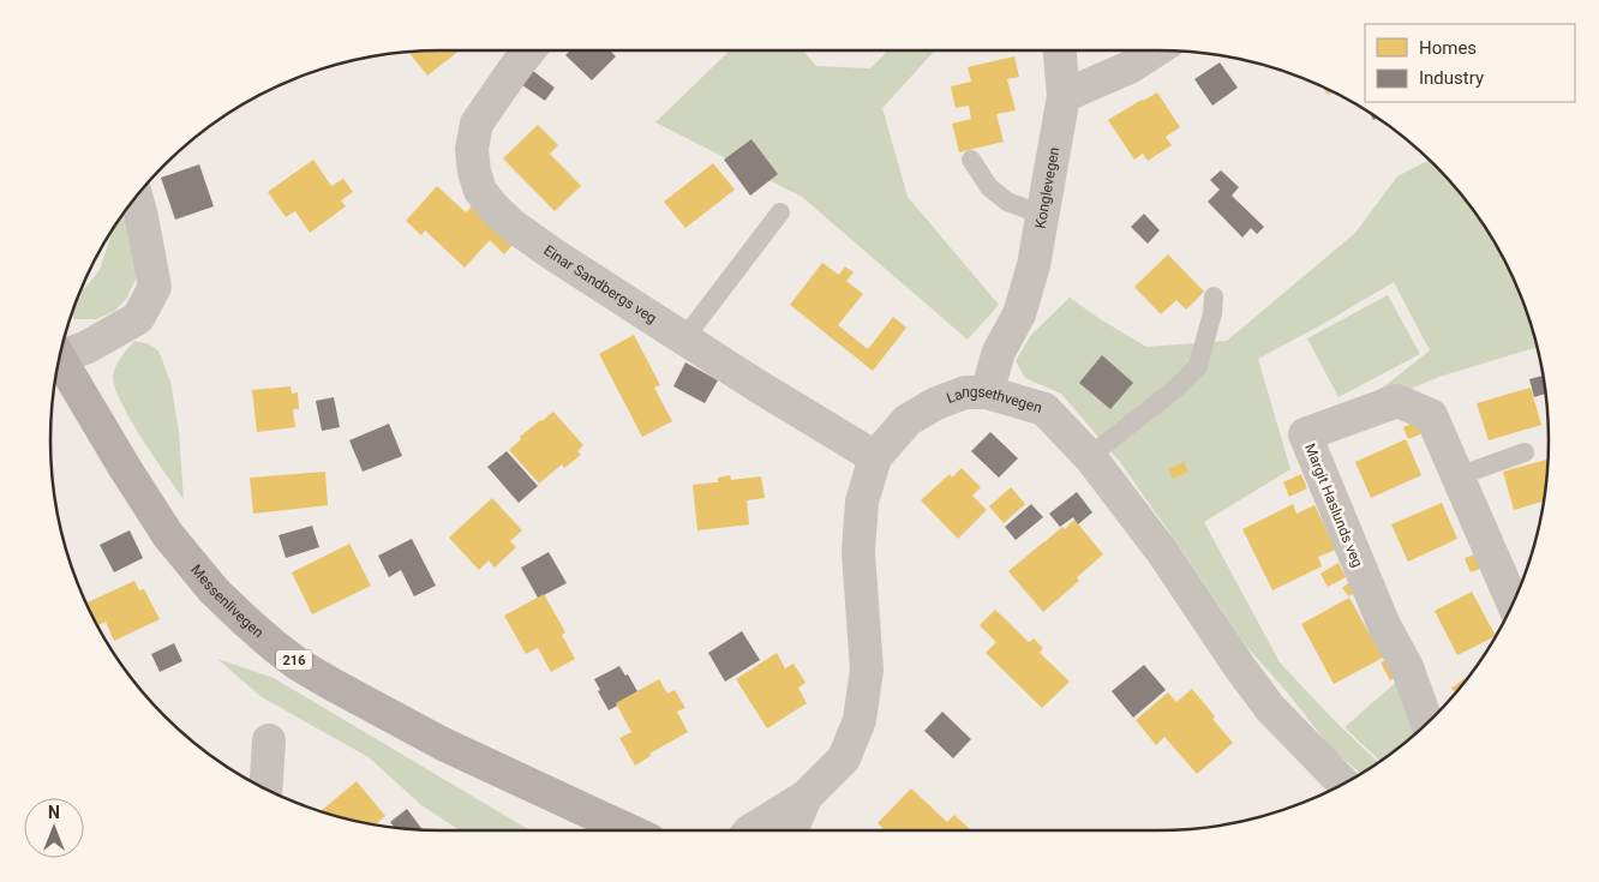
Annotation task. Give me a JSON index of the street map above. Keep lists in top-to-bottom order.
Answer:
{
  "streets": {
    "main road": ["Messenlivegen", "216"],
    "street": [
      "Konglevegen",
      "Einar Sandbergs veg",
      "Langsethvegen",
      "Margit Haslunds veg"
    ]
  },
  "crossings": [
    ["Konglevegen", "Langsethvegen"],
    ["Einar Sandbergs veg", "Langsethvegen"]
  ],
  "legend": ["Homes", "Industry"],
  "north": "top"
}
